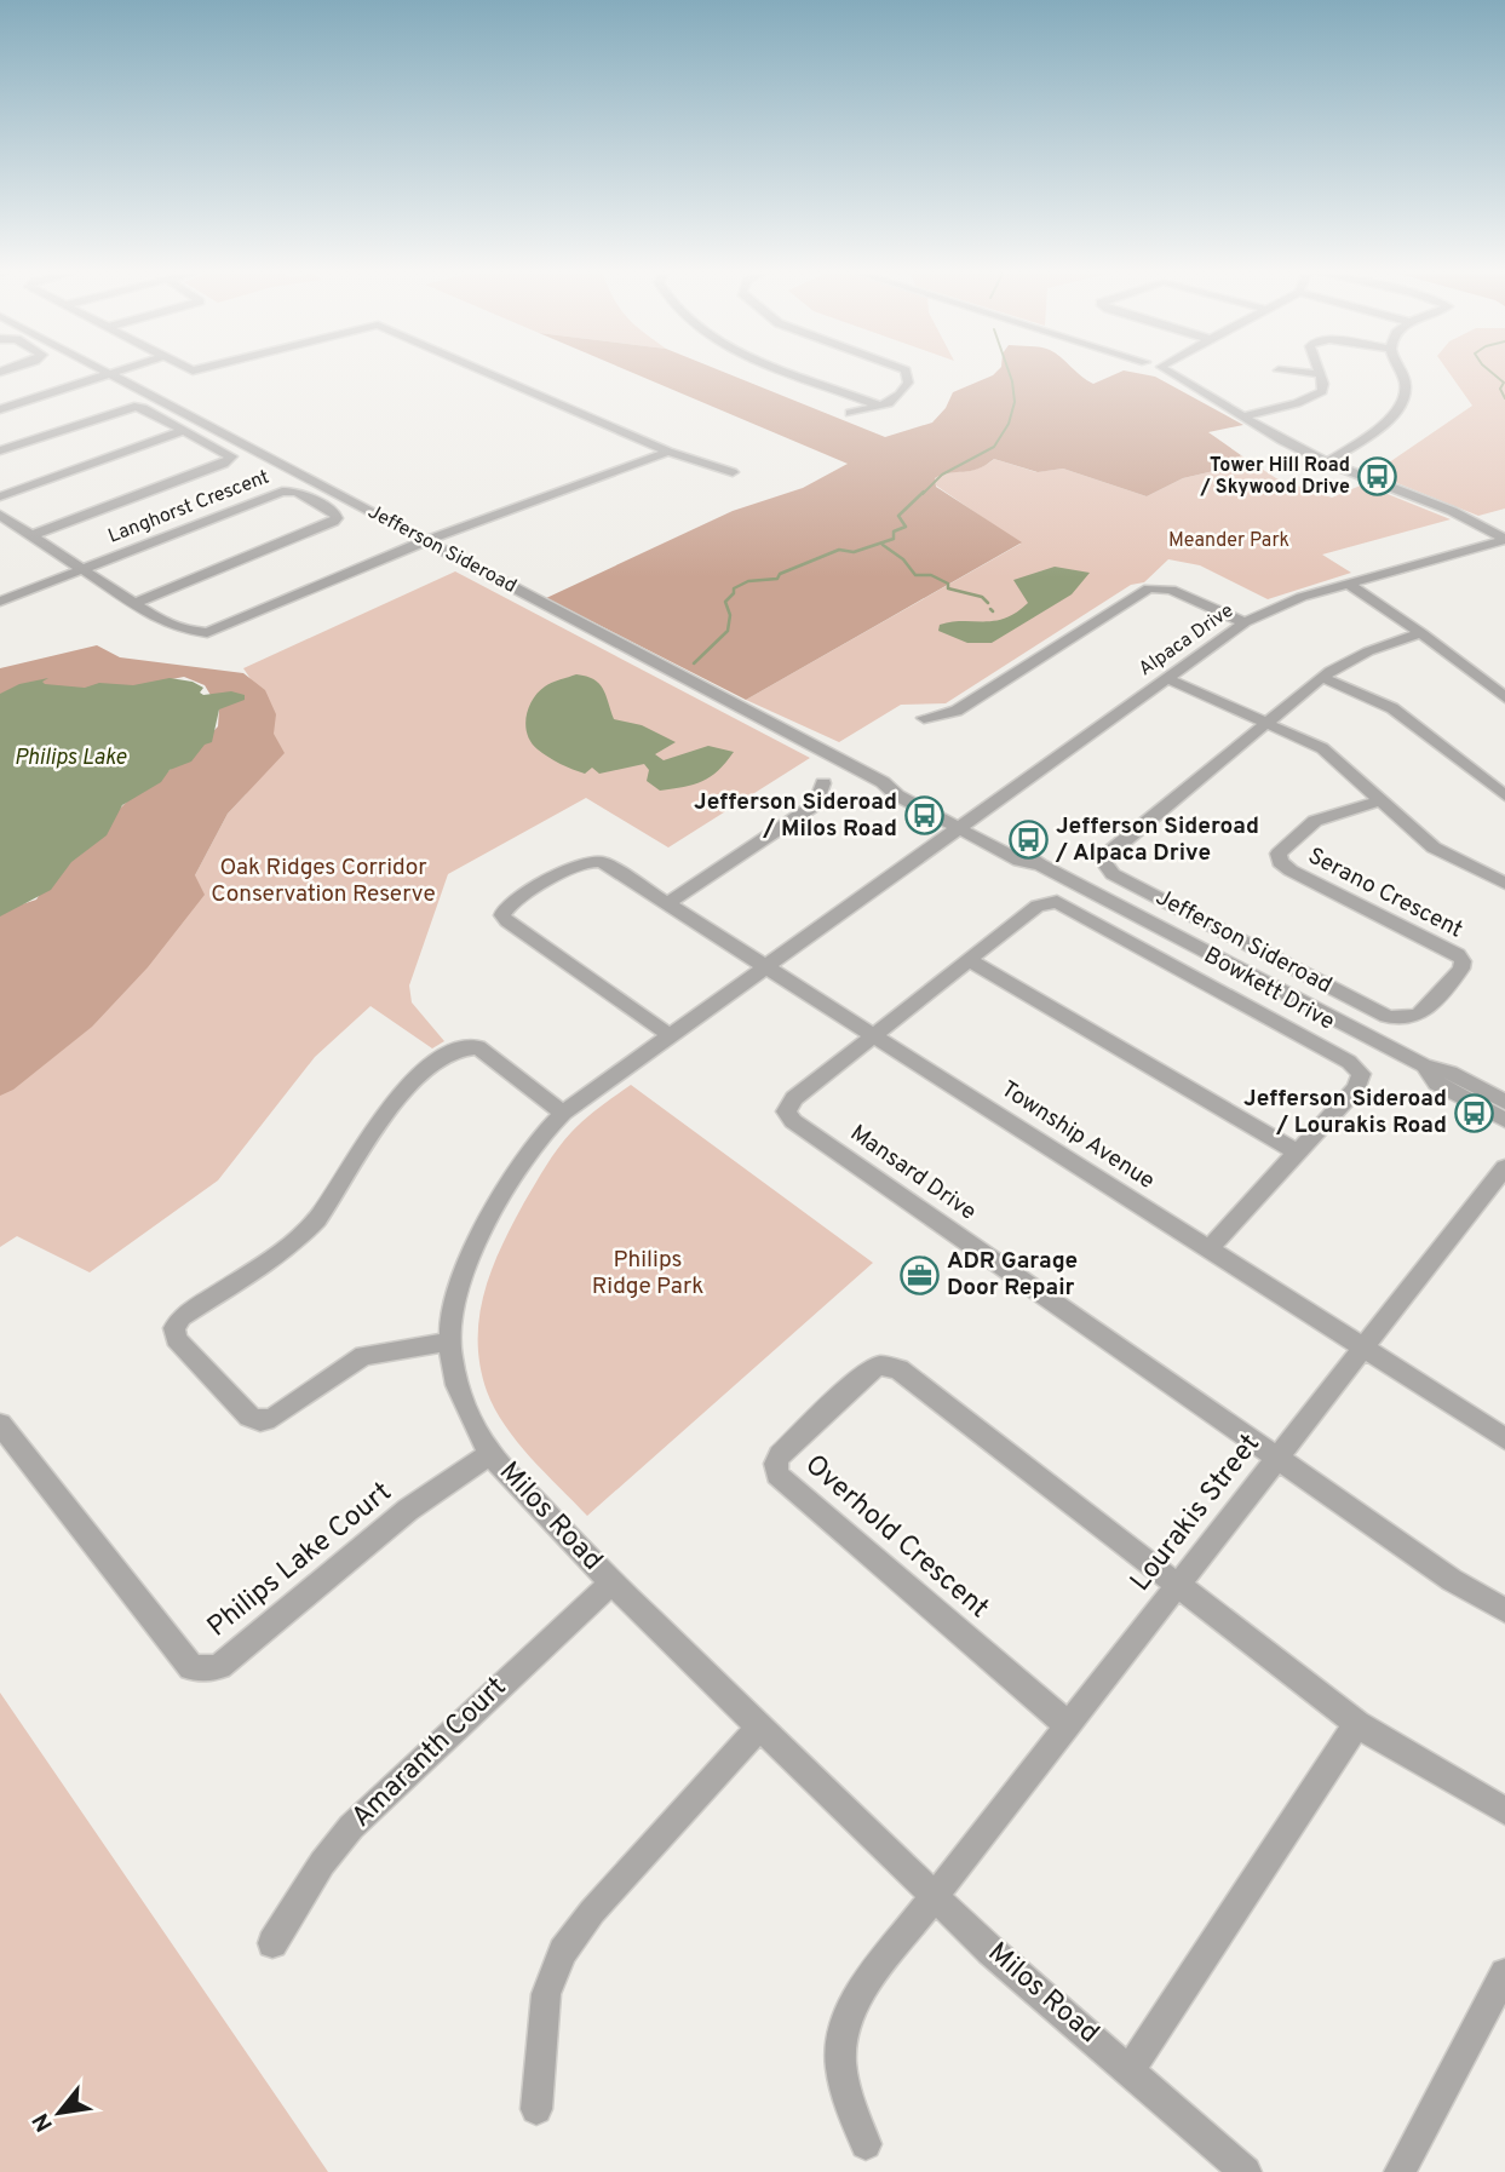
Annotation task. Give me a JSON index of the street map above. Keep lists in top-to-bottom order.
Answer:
{
  "streets": {
    "street": [
      "Langhorst Crescent",
      "Jefferson Sideroad",
      "Alpaca Drive",
      "Serano Crescent",
      "Bowkett Drive",
      "Township Avenue",
      "Mansard Drive",
      "Lourakis Street",
      "Milos Road",
      "Overhold Crescent",
      "Philips Lake Court",
      "Amaranth Court"
    ]
  },
  "crossings": [
    ["Jefferson Sideroad", "Alpaca Drive"],
    ["Jefferson Sideroad", "Milos Road"],
    ["Alpaca Drive", "Milos Road"],
    ["Bowkett Drive", "Township Avenue"],
    ["Bowkett Drive", "Mansard Drive"],
    ["Township Avenue", "Mansard Drive"],
    ["Township Avenue", "Lourakis Street"],
    ["Township Avenue", "Milos Road"],
    ["Mansard Drive", "Lourakis Street"],
    ["Lourakis Street", "Milos Road"],
    ["Lourakis Street", "Overhold Crescent"],
    ["Milos Road", "Philips Lake Court"],
    ["Milos Road", "Amaranth Court"]
  ],
  "water": ["Philips Lake"],
  "parks": ["Meander Park", "Oak Ridges Corridor Conservation Reserve", "Philips Ridge Park"],
  "places": {
    "bus stop": [
      "Tower Hill Road / Skywood Drive",
      "Jefferson Sideroad / Milos Road",
      "Jefferson Sideroad / Alpaca Drive",
      "Jefferson Sideroad / Lourakis Road"
    ],
    "office": ["ADR Garage Door Repair"]
  },
  "north": "bottom left"
}
